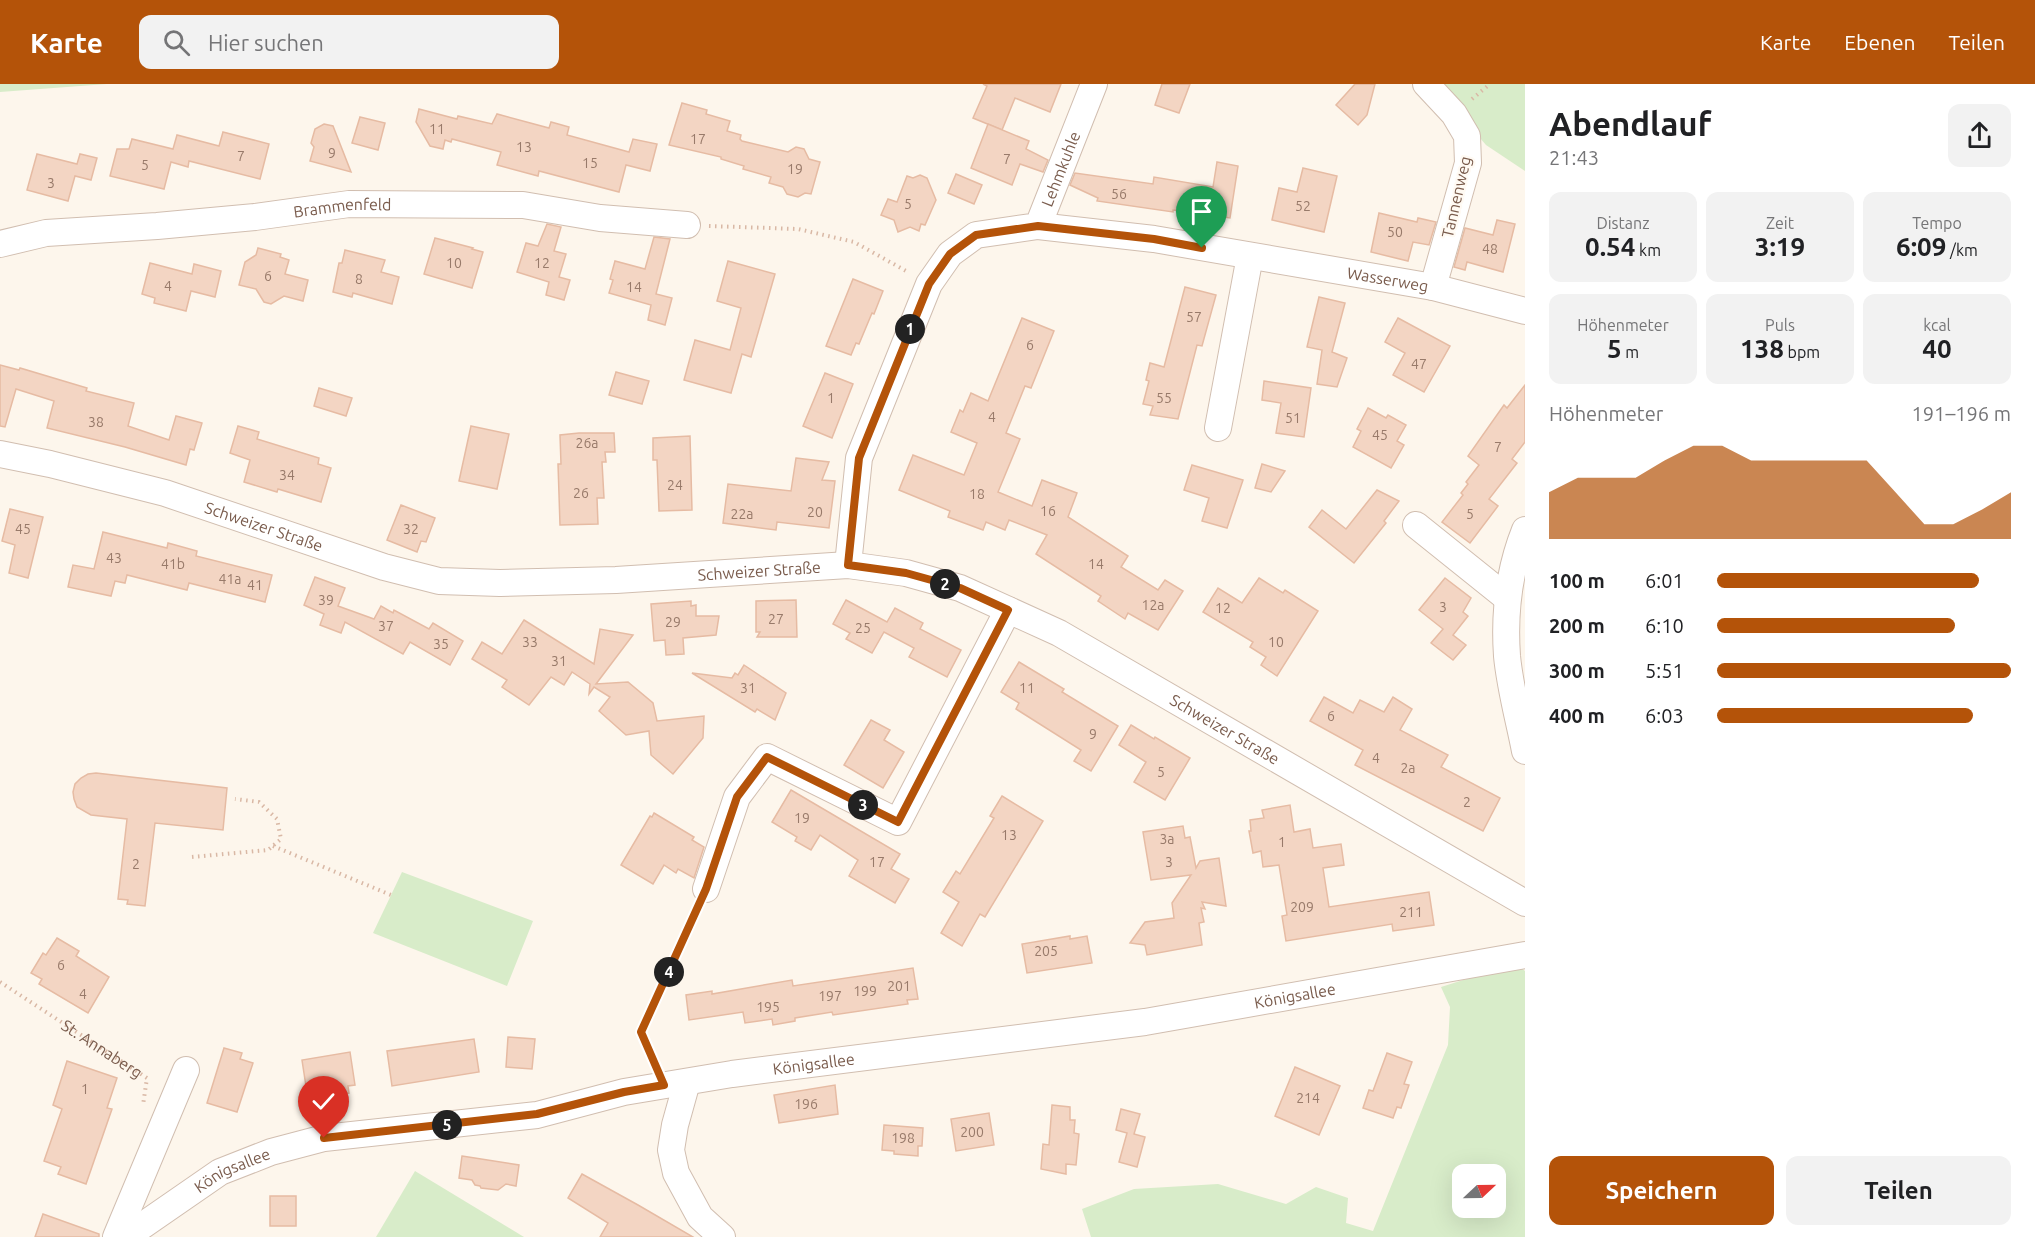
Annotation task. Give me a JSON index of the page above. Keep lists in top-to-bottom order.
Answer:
{
  "streets": {
    "street": [
      "Lehmkuhle",
      "Tannenweg",
      "Brammenfeld",
      "Wasserweg",
      "Schweizer Straße",
      "Königsallee"
    ],
    "path": ["St. Annaberg"]
  },
  "crossings": [
    ["Lehmkuhle", "Wasserweg"],
    ["Lehmkuhle", "Schweizer Straße"],
    ["Tannenweg", "Wasserweg"]
  ],
  "house_numbers": [
    "11",
    "17",
    "13",
    "9",
    "7",
    "7",
    "15",
    "5",
    "19",
    "3",
    "56",
    "5",
    "52",
    "50",
    "48",
    "10",
    "12",
    "6",
    "8",
    "4",
    "14",
    "57",
    "6",
    "47",
    "1",
    "55",
    "4",
    "51",
    "38",
    "45",
    "26a",
    "7",
    "34",
    "24",
    "26",
    "18",
    "16",
    "20",
    "22a",
    "5",
    "45",
    "32",
    "43",
    "41b",
    "14",
    "41a",
    "41",
    "39",
    "12a",
    "3",
    "12",
    "27",
    "29",
    "37",
    "25",
    "33",
    "10",
    "35",
    "31",
    "31",
    "11",
    "6",
    "9",
    "4",
    "2a",
    "5",
    "2",
    "19",
    "13",
    "3a",
    "1",
    "17",
    "3",
    "2",
    "209",
    "211",
    "205",
    "6",
    "201",
    "199",
    "4",
    "197",
    "195",
    "1",
    "214",
    "196",
    "200",
    "198"
  ],
  "north": "right",
  "page": {
    "header": "Karte",
    "search": "Hier suchen",
    "nav": ["Karte", "Ebenen", "Teilen"],
    "heading": ["Abendlauf", "21:43"],
    "stats": [
      ["Distanz", "0.54 km"],
      ["Zeit", "3:19"],
      ["Tempo", "6:09 /km"],
      ["Höhenmeter", "5 m"],
      ["Puls", "138 bpm"],
      ["kcal", "40"]
    ],
    "pins": [
      "1",
      "2",
      "3",
      "4",
      "5"
    ],
    "chart": ["Höhenmeter", "191–196 m"],
    "list": [
      {
        "name": "100 m",
        "note": "6:01"
      },
      {
        "name": "200 m",
        "note": "6:10"
      },
      {
        "name": "300 m",
        "note": "5:51"
      },
      {
        "name": "400 m",
        "note": "6:03"
      }
    ],
    "buttons": ["Speichern", "Teilen"]
  }
}
